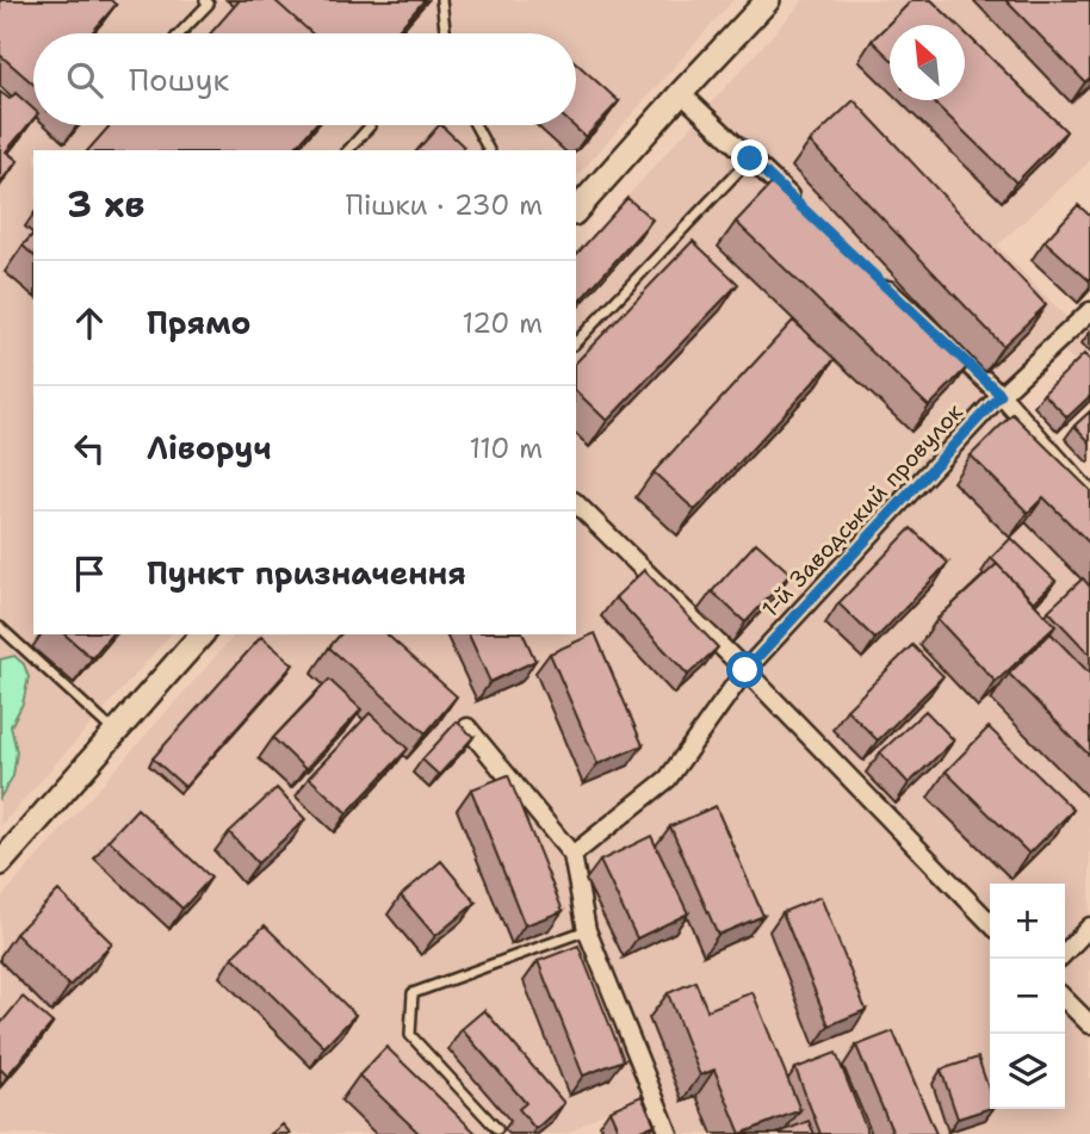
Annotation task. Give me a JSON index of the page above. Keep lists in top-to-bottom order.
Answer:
{
  "streets": {
    "street": ["1-й Заводський провулок"]
  },
  "north": "top left",
  "page": {
    "search": "Пошук",
    "heading": ["3 хв", "Пішки · 230 m"],
    "list": [
      ["Прямо", "120 m"],
      ["Ліворуч", "110 m"],
      "Пункт призначення"
    ],
    "map_buttons": ["+", "−"]
  }
}
